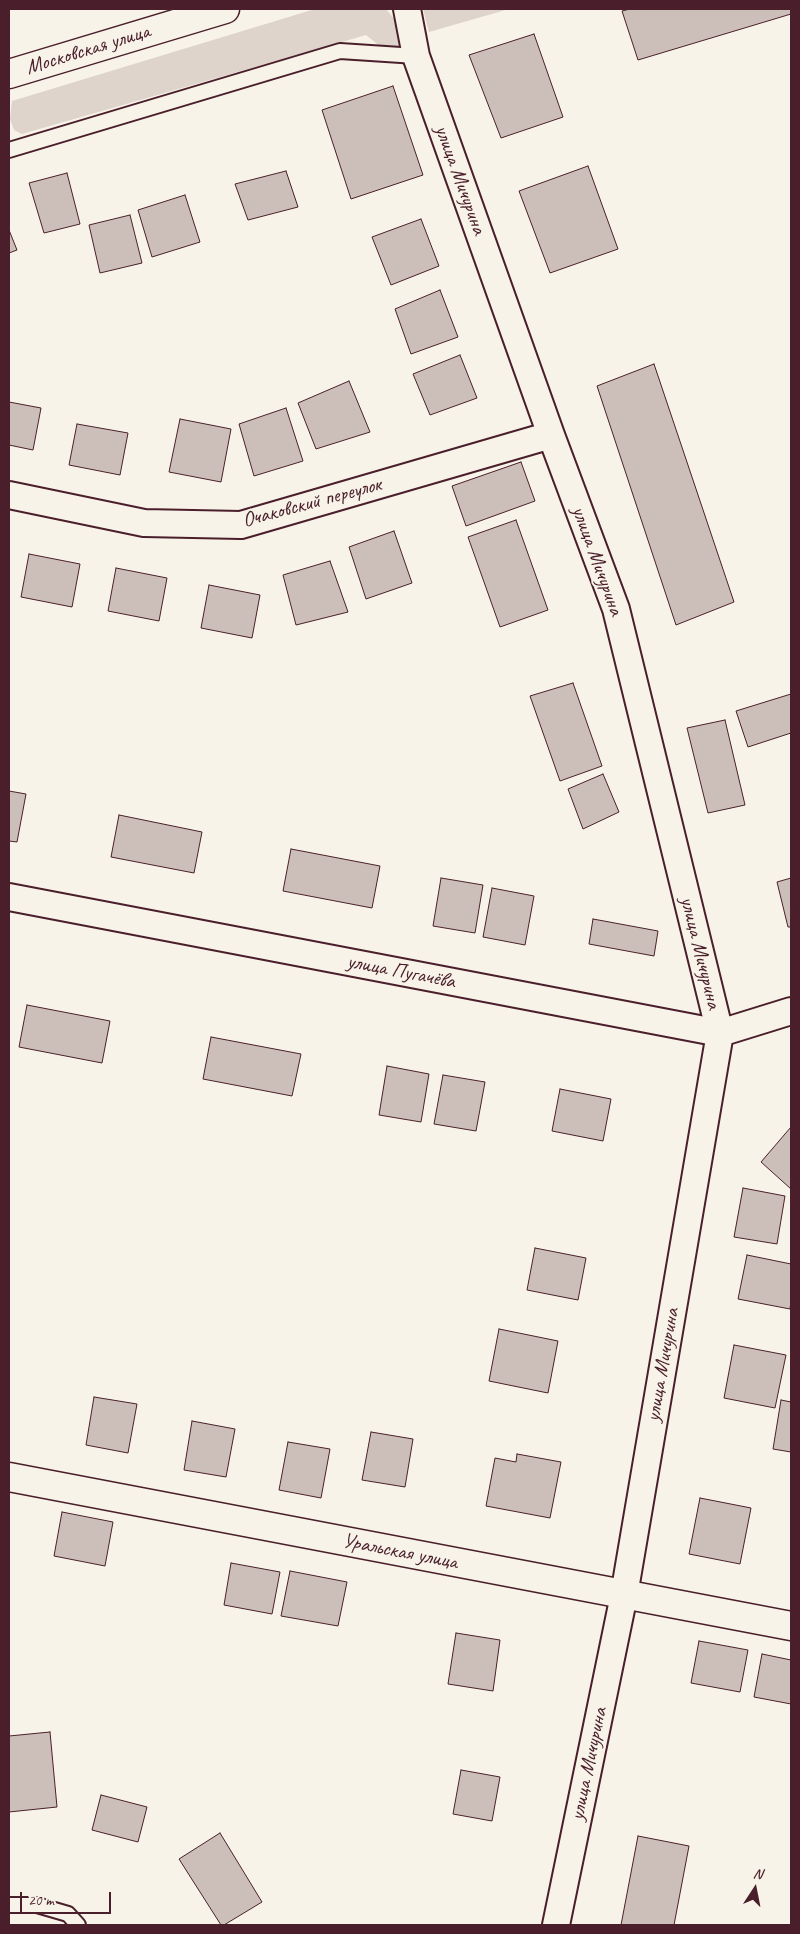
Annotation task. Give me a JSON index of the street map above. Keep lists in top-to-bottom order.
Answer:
{
  "streets": {
    "street": [
      "Московская улица",
      "улица Мичурина",
      "Очаковский переулок",
      "улица Пугачёва",
      "Уральская улица"
    ]
  },
  "crossings": [
    ["улица Мичурина", "Очаковский переулок"],
    ["улица Мичурина", "улица Пугачёва"],
    ["улица Мичурина", "Уральская улица"]
  ],
  "scale_bar": "20 m",
  "north": "top"
}
